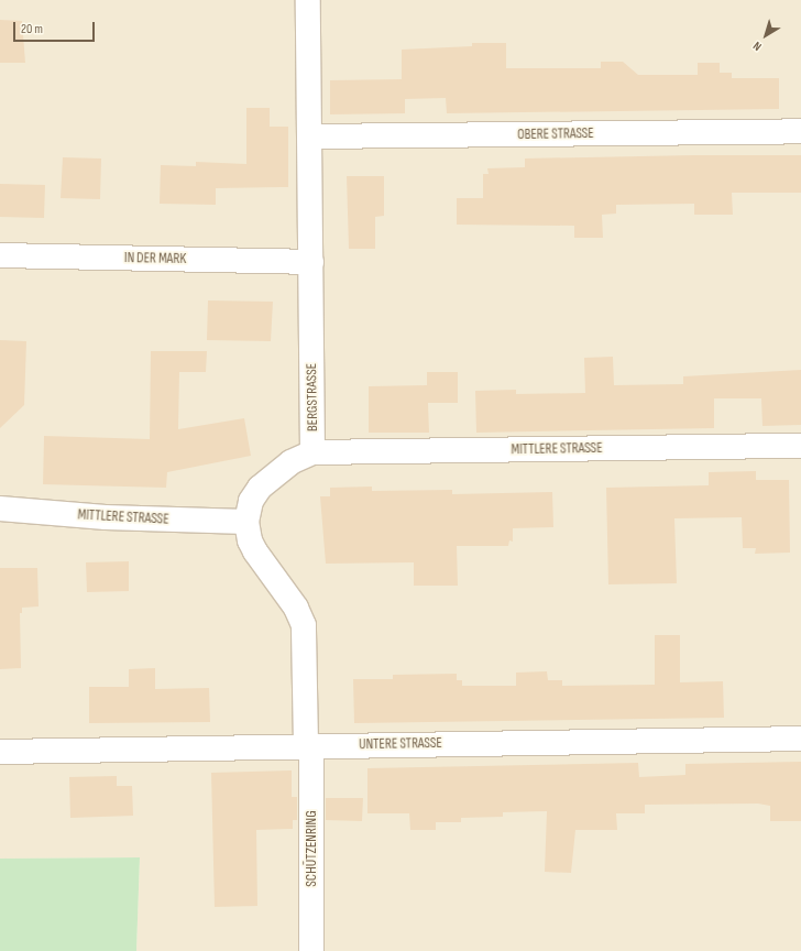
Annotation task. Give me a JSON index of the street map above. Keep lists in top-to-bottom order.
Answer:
{
  "streets": {
    "street": [
      "OBERE STRASSE",
      "IN DER MARK",
      "BERGSTRASSE",
      "MITTLERE STRASSE",
      "UNTERE STRASSE",
      "SCHÜTZENRING"
    ]
  },
  "crossings": [
    ["OBERE STRASSE", "BERGSTRASSE"],
    ["IN DER MARK", "BERGSTRASSE"],
    ["BERGSTRASSE", "MITTLERE STRASSE"],
    ["BERGSTRASSE", "UNTERE STRASSE"],
    ["BERGSTRASSE", "SCHÜTZENRING"],
    ["UNTERE STRASSE", "SCHÜTZENRING"]
  ],
  "scale_bar": "20 m",
  "north": "bottom left"
}
